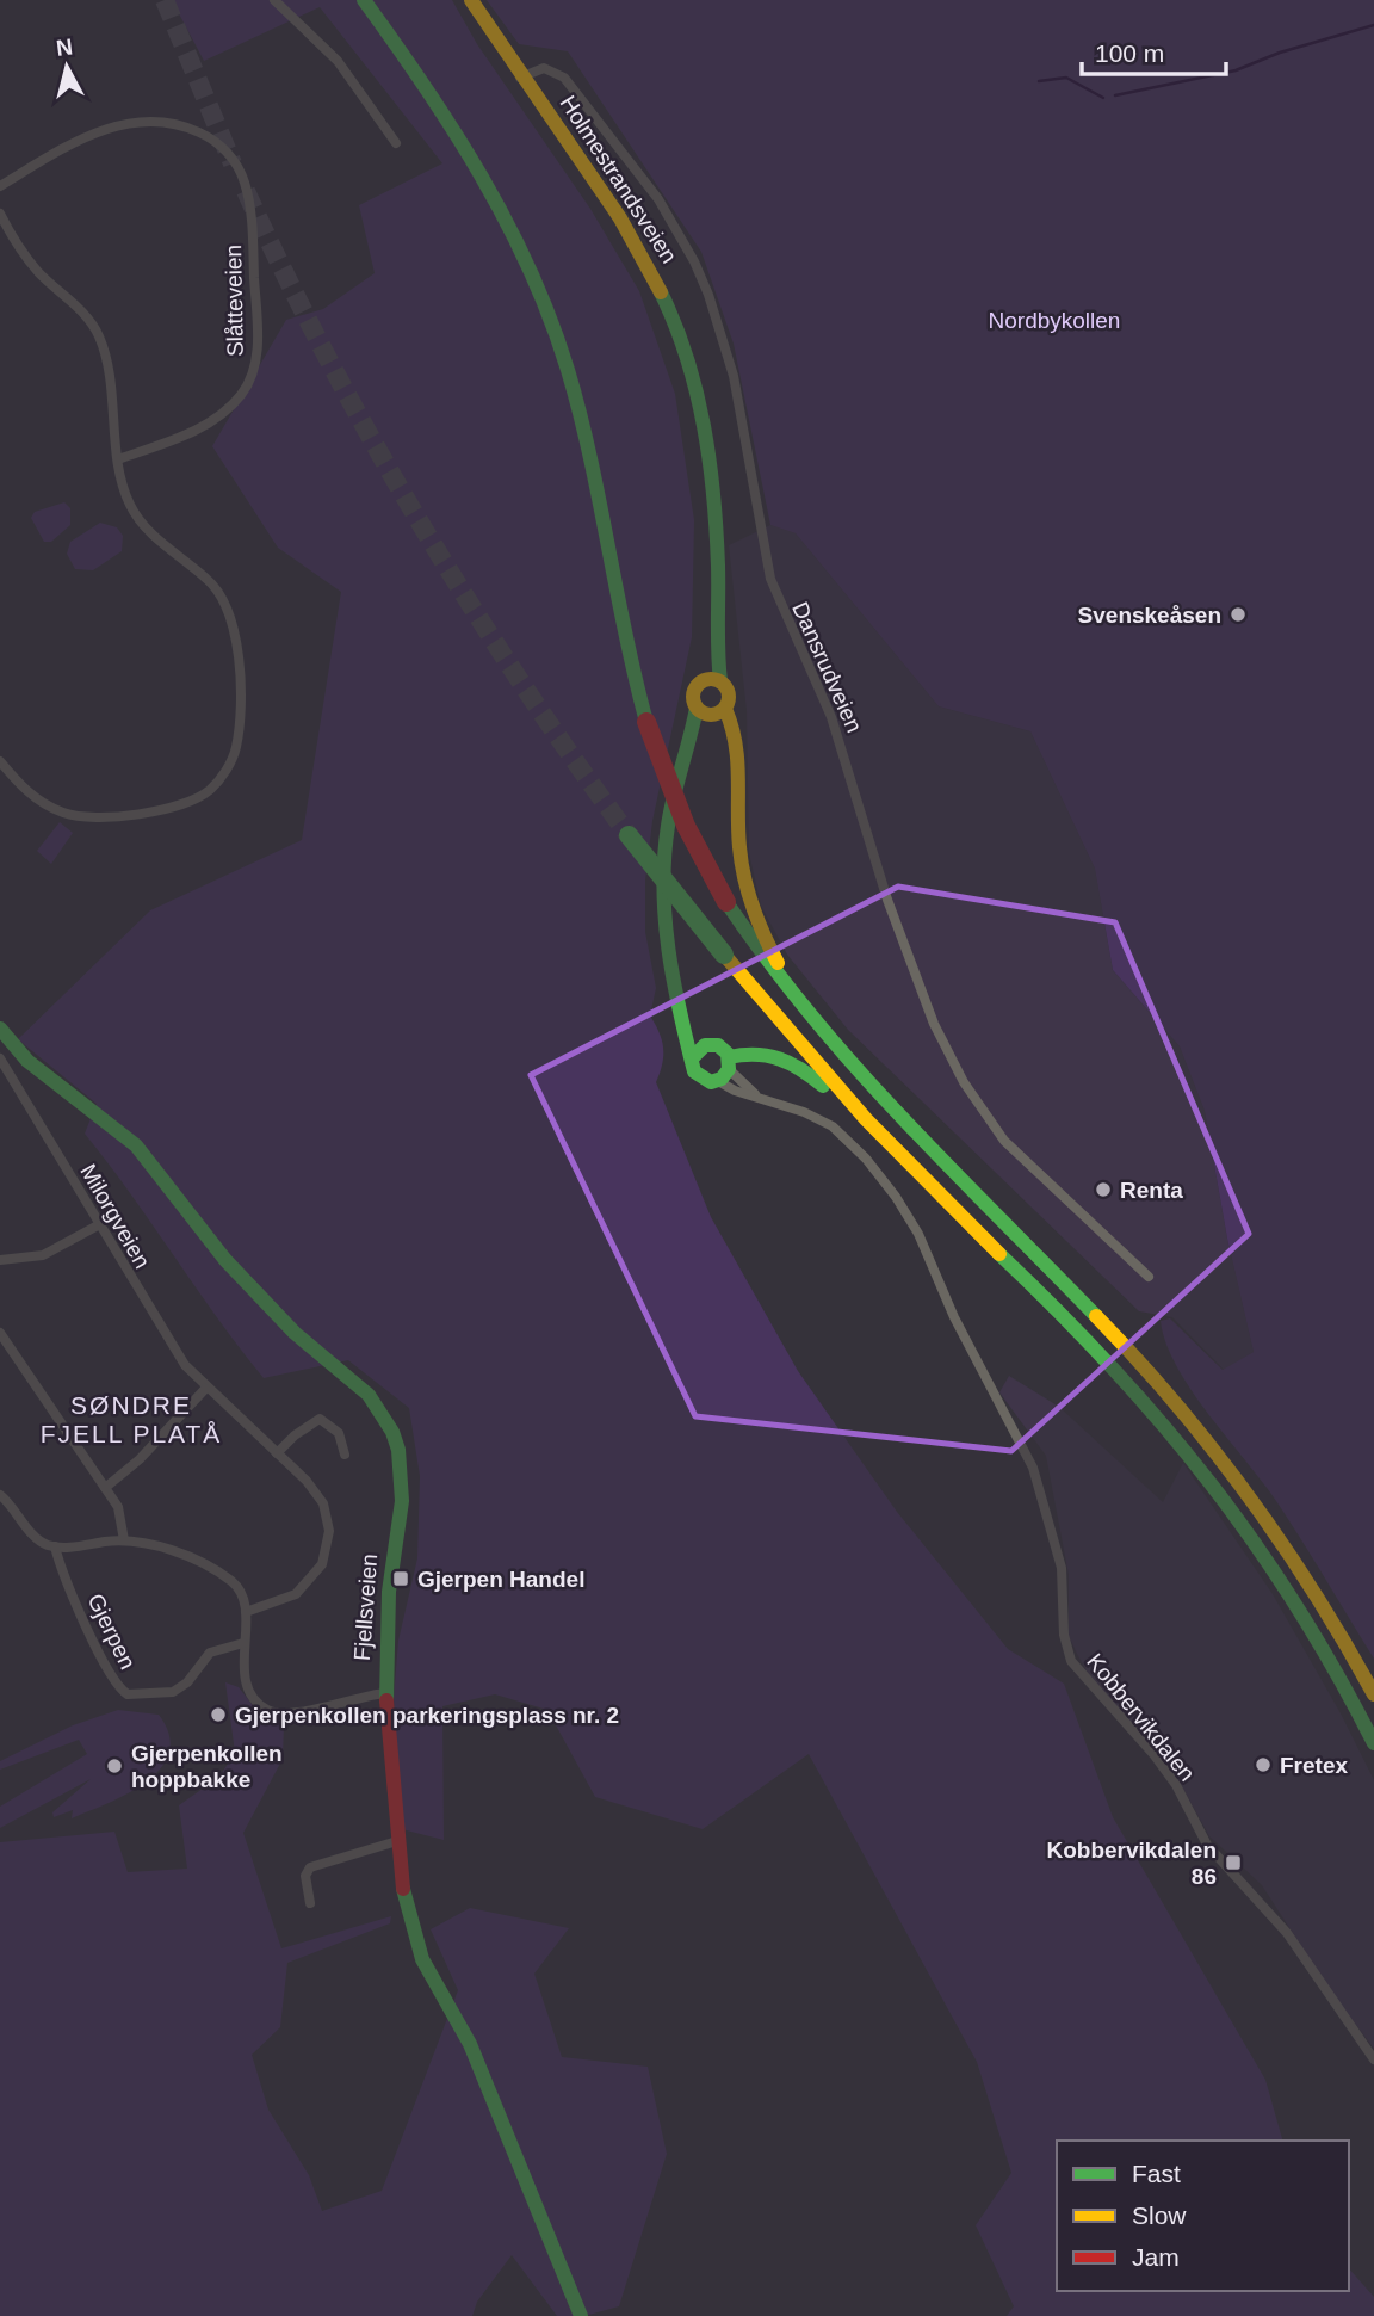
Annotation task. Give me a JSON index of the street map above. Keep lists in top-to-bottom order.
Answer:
{
  "streets": {
    "main road": ["Holmestrandsveien", "Fjellsveien"],
    "street": [
      "Slåtteveien",
      "Dansrudveien",
      "Milorgveien",
      "Gjerpen",
      "Kobbervikdalen"
    ]
  },
  "crossings": [
    ["Holmestrandsveien", "Dansrudveien"]
  ],
  "districts": ["SØNDRE FJELL PLATÅ"],
  "parks": ["Nordbykollen"],
  "places": {
    "other": [
      "Svenskeåsen",
      "Renta",
      "Gjerpenkollen parkeringsplass nr. 2",
      "Fretex",
      "Gjerpenkollen hoppbakke"
    ],
    "transit": ["Gjerpen Handel", "Kobbervikdalen 86"]
  },
  "legend": ["Fast", "Slow", "Jam"],
  "scale_bar": "100 m",
  "north": "top"
}
